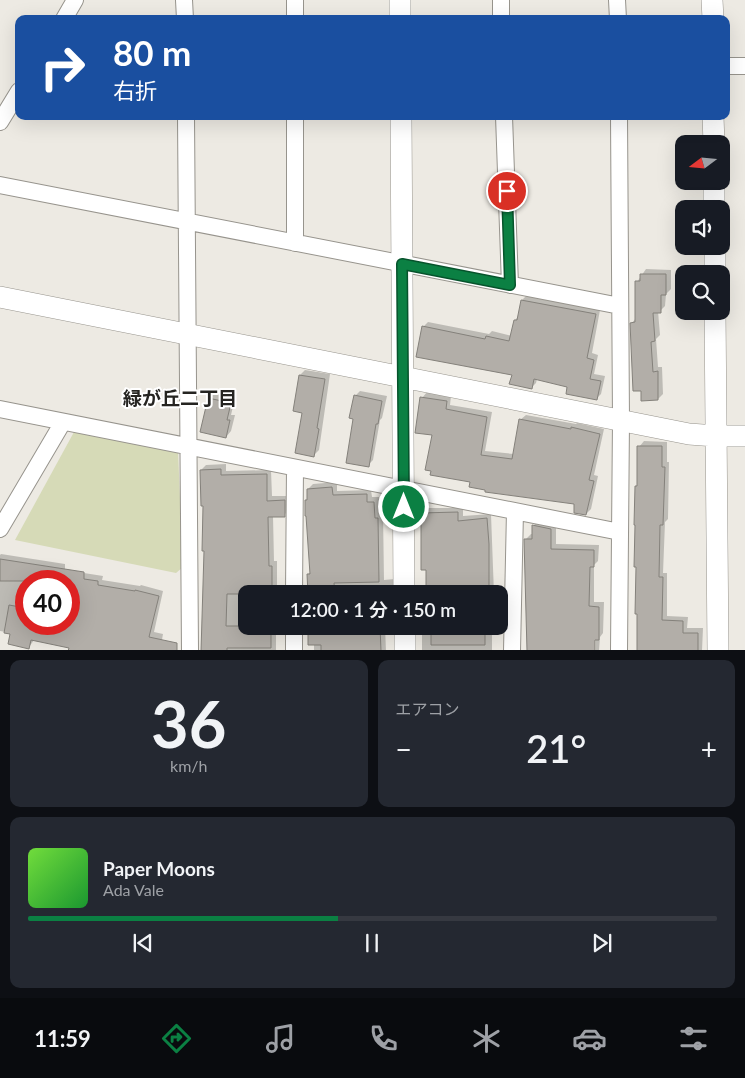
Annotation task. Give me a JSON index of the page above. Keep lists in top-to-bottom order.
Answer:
{
  "districts": ["緑が丘二丁目"],
  "north": "left",
  "page": {
    "turn": ["80 m", "右折"],
    "limit": "40",
    "trip": "12:00 · 1 分 · 150 m",
    "tile": [
      ["36", "km/h"],
      "エアコン"
    ],
    "heat": ["−", "21°", "+"],
    "song": ["Paper Moons", "Ada Vale"],
    "tabs": "11:59"
  }
}
